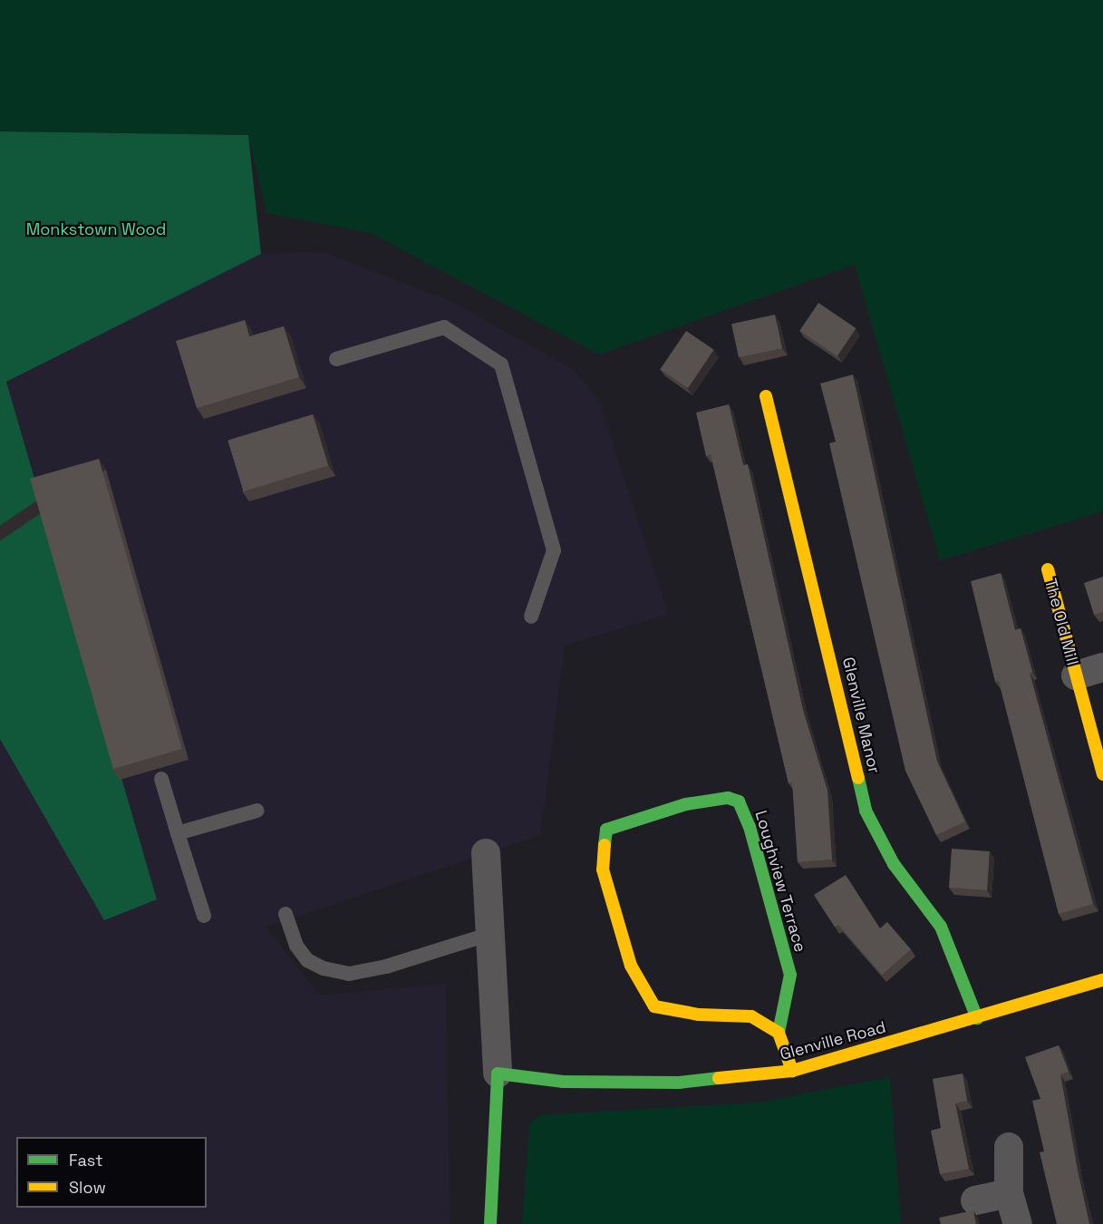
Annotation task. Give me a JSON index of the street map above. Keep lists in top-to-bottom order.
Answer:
{
  "streets": {
    "street": [
      "The Old Mill",
      "Glenville Manor",
      "Loughview Terrace",
      "Glenville Road"
    ]
  },
  "crossings": [
    ["Glenville Manor", "Glenville Road"]
  ],
  "parks": ["Monkstown Wood"],
  "legend": ["Fast", "Slow"]
}
